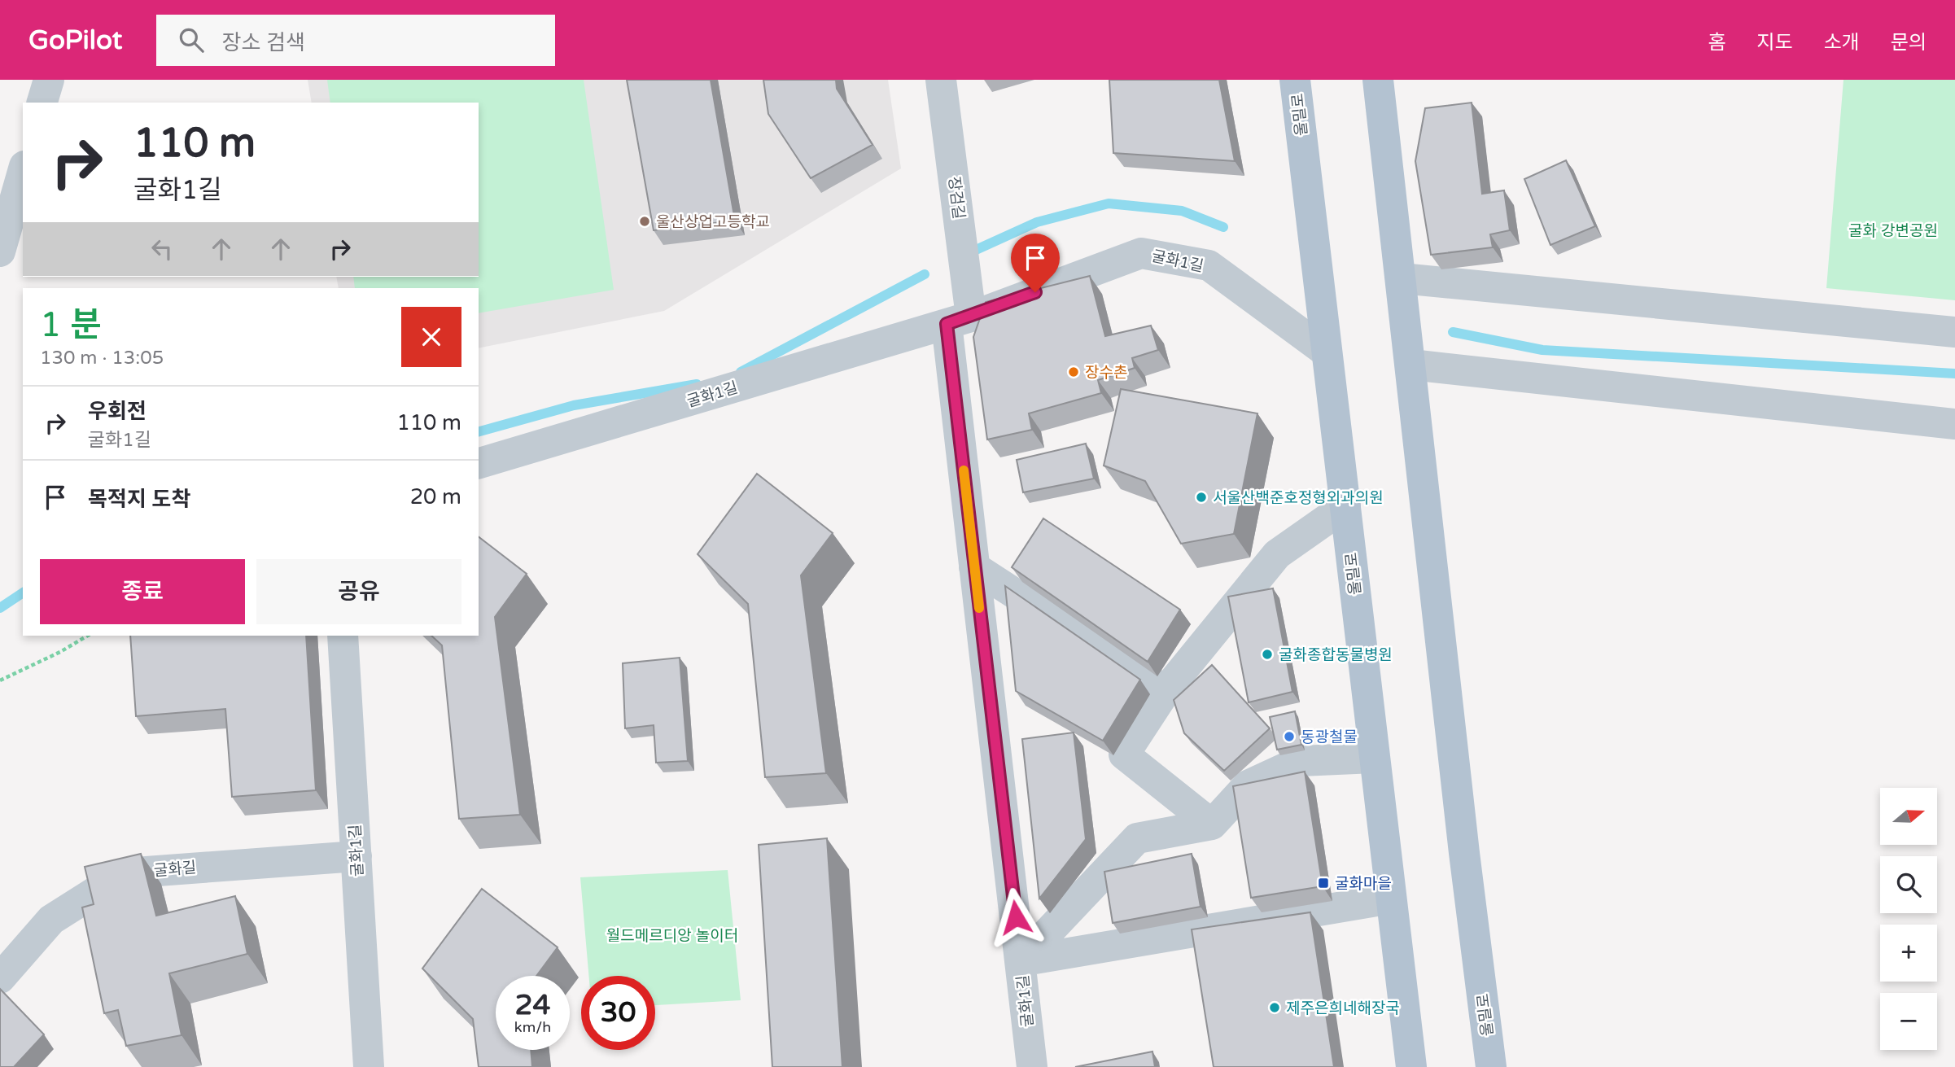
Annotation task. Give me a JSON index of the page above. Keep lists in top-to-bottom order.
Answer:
{
  "streets": {
    "main road": ["울밀로"],
    "street": ["장검길", "굴화1길", "굴화길"]
  },
  "crossings": [
    ["울밀로", "굴화1길"],
    ["장검길", "굴화1길"],
    ["굴화1길", "굴화길"]
  ],
  "parks": ["굴화 강변공원", "월드메르디앙 놀이터"],
  "places": {
    "other": [
      "울산상업고등학교",
      "장수촌",
      "서울산백준호정형외과의원",
      "굴화종합동물병원",
      "동광철물",
      "제주은희네해장국"
    ],
    "transit": ["굴화마을"]
  },
  "north": "right",
  "page": {
    "header": "GoPilot",
    "search": "장소 검색",
    "nav": [
      "홈",
      "지도",
      "소개",
      "문의"
    ],
    "turn": ["110 m", "굴화1길"],
    "heading": ["1 분", "130 m · 13:05"],
    "list": [
      {
        "name": "우회전",
        "note": "굴화1길",
        "value": "110 m"
      },
      {
        "name": "목적지 도착",
        "value": "20 m"
      }
    ],
    "buttons": ["종료", "공유"],
    "map_buttons": ["+", "−"],
    "speed": "24 km/h",
    "limit": "30"
  }
}
